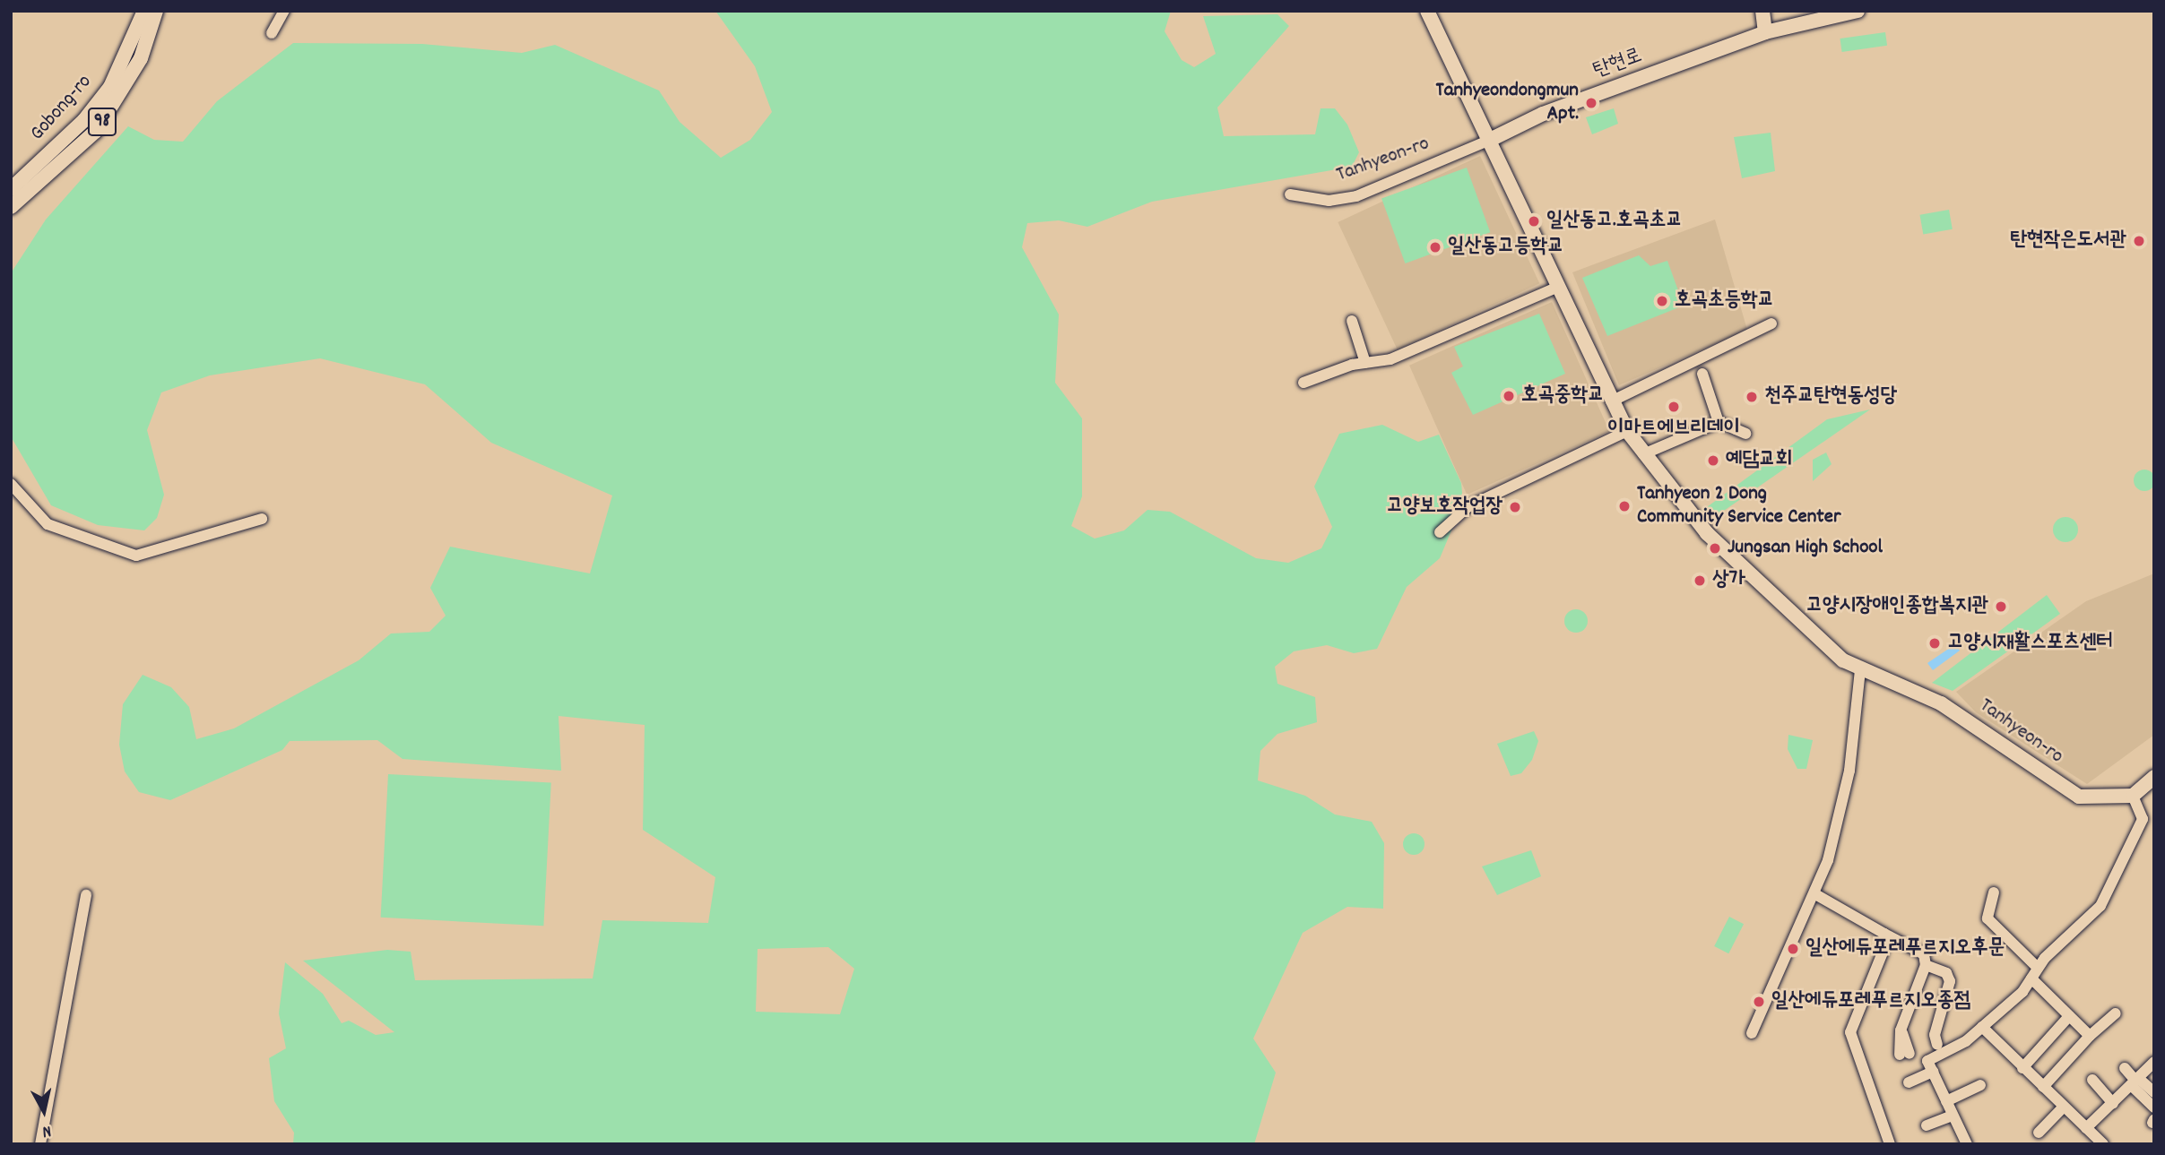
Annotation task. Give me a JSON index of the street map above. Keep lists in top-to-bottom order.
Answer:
{
  "streets": {
    "main road": [
      "탄현로",
      "Gobong-ro",
      "98",
      "Tanhyeon-ro"
    ]
  },
  "crossings": [
    ["탄현로", "Tanhyeon-ro"]
  ],
  "places": [
    "Tanhyeondongmun Apt.",
    "일산동고.호곡초교",
    "탄현작은도서관",
    "일산동고등학교",
    "호곡초등학교",
    "호곡중학교",
    "천주교탄현동성당",
    "이마트에브리데이",
    "예담교회",
    "Tanhyeon 2 Dong Community Service Center",
    "고양보호작업장",
    "Jungsan High School",
    "상가",
    "고양시장애인종합복지관",
    "고양시재활스포츠센터",
    "일산에듀포레푸르지오후문",
    "일산에듀포레푸르지오종점"
  ],
  "north": "bottom"
}
